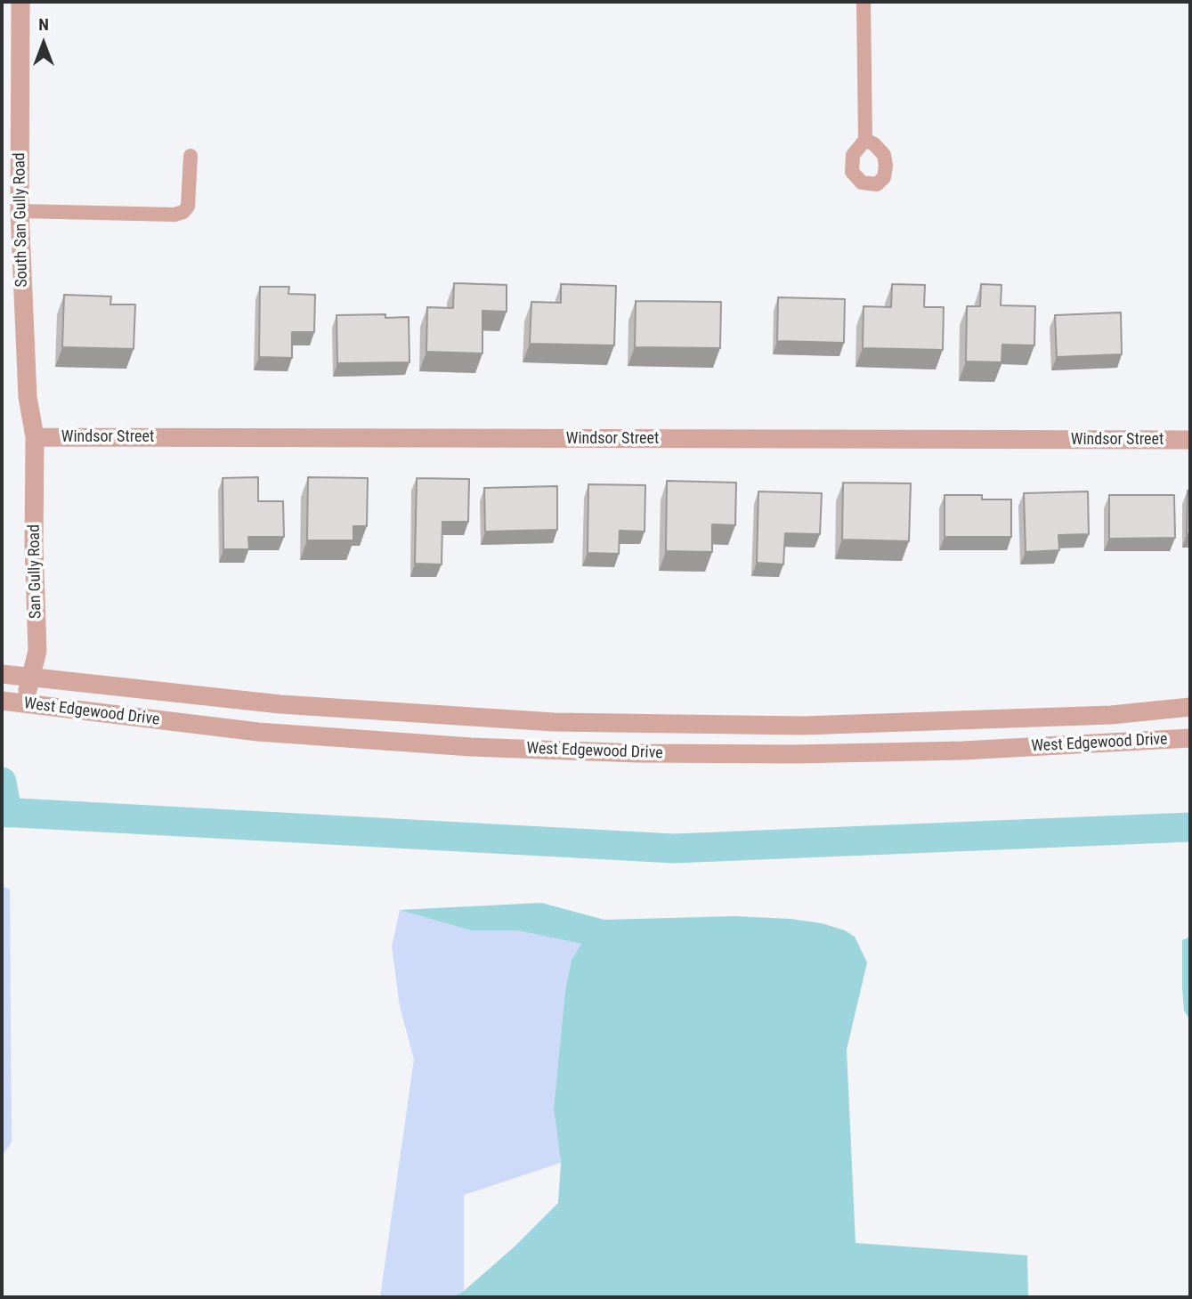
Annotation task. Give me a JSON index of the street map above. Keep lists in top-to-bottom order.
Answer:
{
  "streets": {
    "street": [
      "South San Gully Road",
      "Windsor Street",
      "San Gully Road",
      "West Edgewood Drive"
    ]
  },
  "crossings": [
    ["South San Gully Road", "Windsor Street"],
    ["South San Gully Road", "San Gully Road"],
    ["Windsor Street", "San Gully Road"],
    ["San Gully Road", "West Edgewood Drive"]
  ],
  "north": "top"
}
